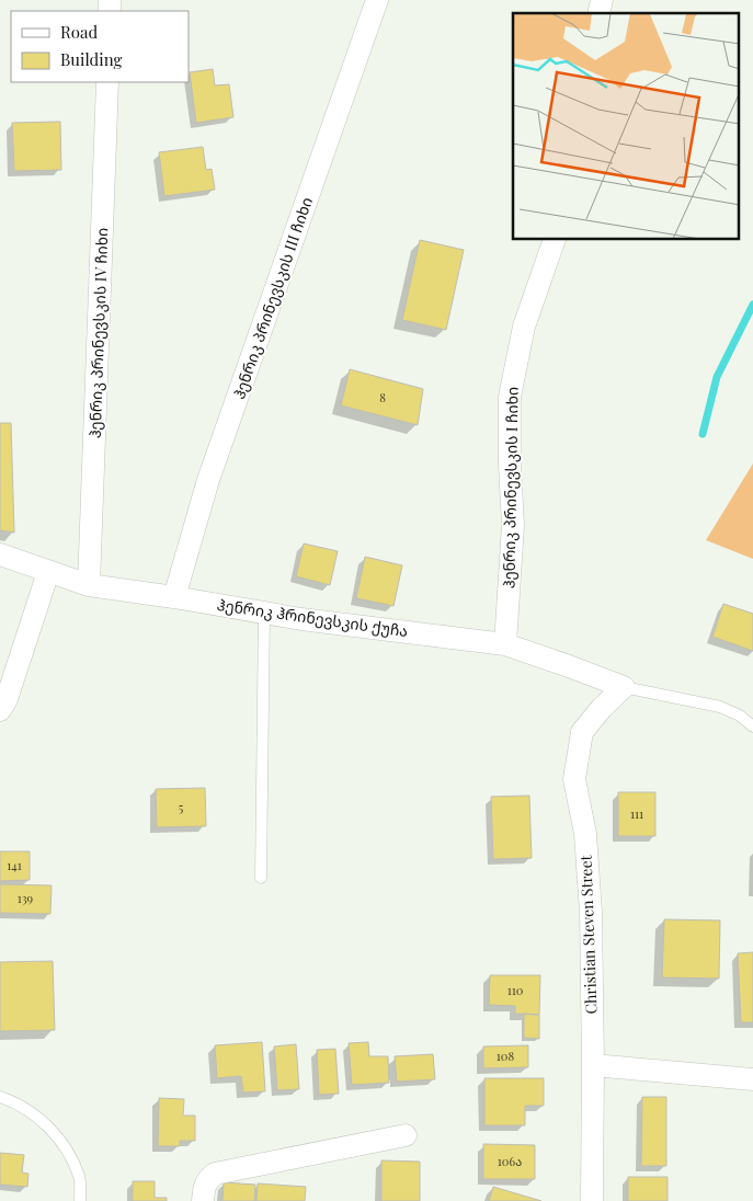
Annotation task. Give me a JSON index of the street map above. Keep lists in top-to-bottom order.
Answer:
{
  "streets": {
    "street": [
      "ჰენრიკ პრინევსკის III ჩიხი",
      "ჰენრიკ პრინევსკის IV ჩიხი",
      "ჰენრიკ პრინევსკის I ჩიხი",
      "ჰენრიკ ჰრინევსკის ქუჩა",
      "Christian Steven Street"
    ]
  },
  "crossings": [
    ["ჰენრიკ პრინევსკის III ჩიხი", "ჰენრიკ ჰრინევსკის ქუჩა"],
    ["ჰენრიკ პრინევსკის IV ჩიხი", "ჰენრიკ ჰრინევსკის ქუჩა"],
    ["ჰენრიკ პრინევსკის I ჩიხი", "ჰენრიკ ჰრინევსკის ქუჩა"],
    ["ჰენრიკ ჰრინევსკის ქუჩა", "Christian Steven Street"]
  ],
  "house_numbers": [
    "8",
    "5",
    "111",
    "141",
    "139",
    "110",
    "108",
    "106ა"
  ],
  "legend": ["Road", "Building"]
}
